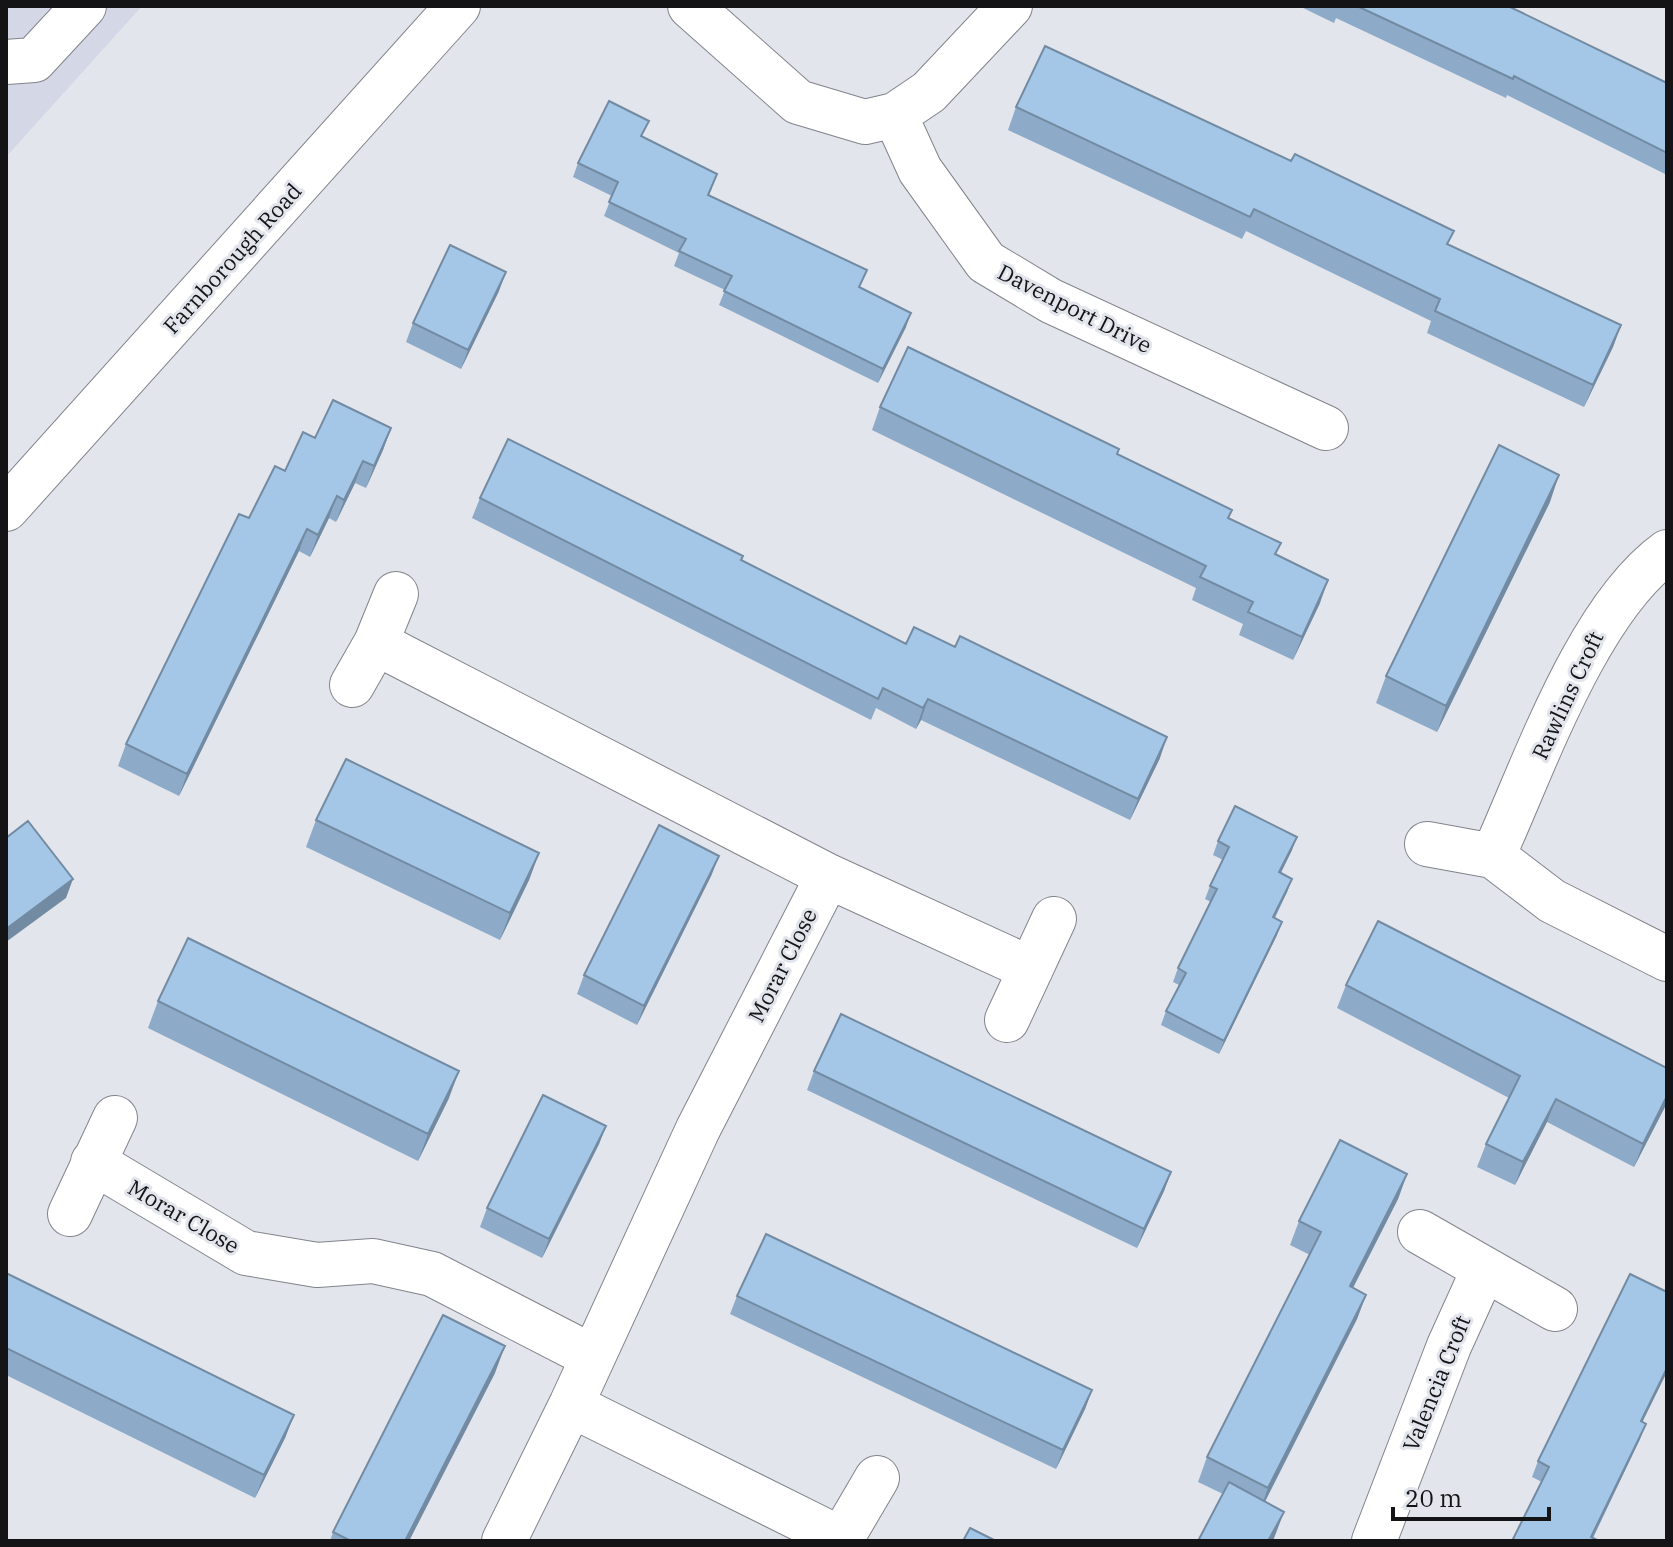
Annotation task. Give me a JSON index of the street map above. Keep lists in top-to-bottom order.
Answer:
{
  "streets": {
    "street": [
      "Farnborough Road",
      "Davenport Drive",
      "Rawlins Croft",
      "Morar Close",
      "Valencia Croft"
    ]
  },
  "scale_bar": "20 m"
}
